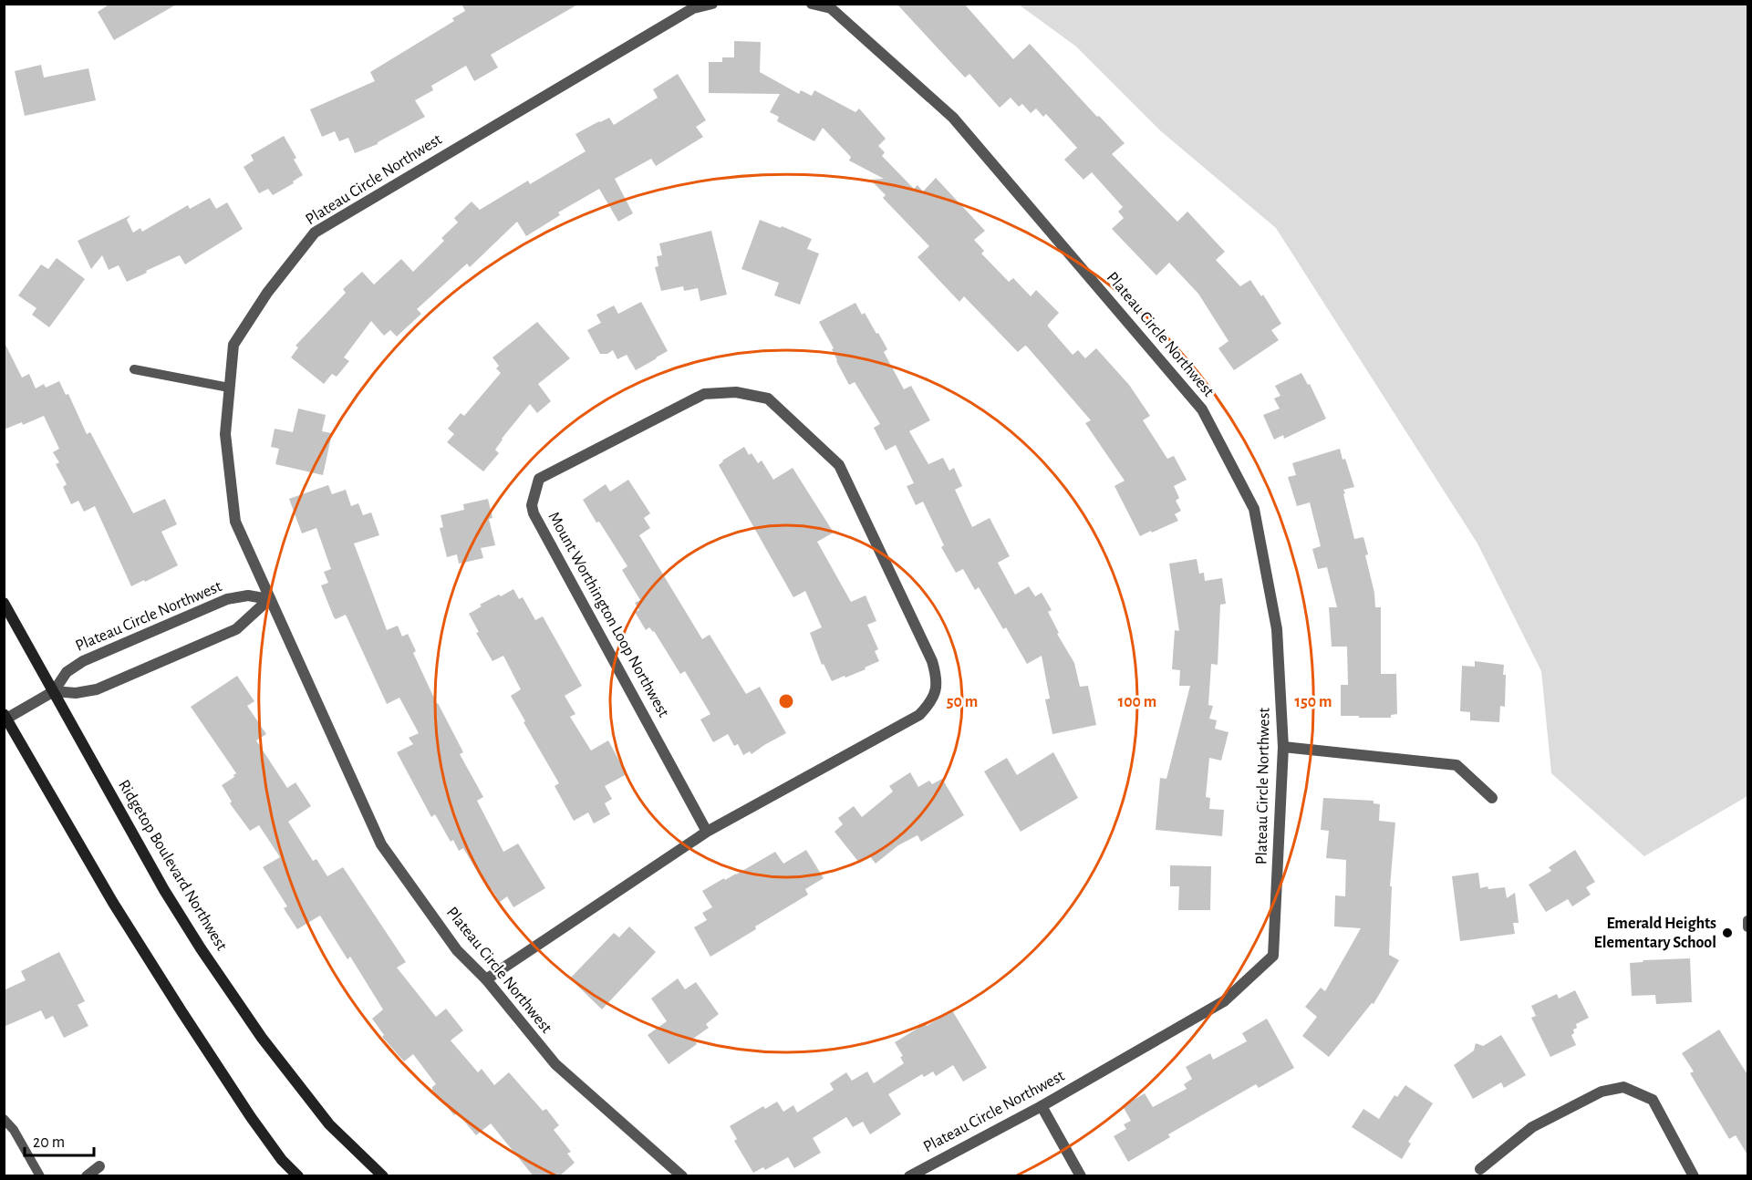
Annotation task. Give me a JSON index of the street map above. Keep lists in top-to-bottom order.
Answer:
{
  "streets": {
    "main road": ["Ridgetop Boulevard Northwest"],
    "street": ["Plateau Circle Northwest", "Mount Worthington Loop Northwest"]
  },
  "crossings": [
    ["Plateau Circle Northwest", "Mount Worthington Loop Northwest"],
    ["Plateau Circle Northwest", "Ridgetop Boulevard Northwest"]
  ],
  "places": ["Emerald Heights Elementary School"],
  "scale_bar": "20 m",
  "rings": ["50 m", "100 m", "150 m"]
}
